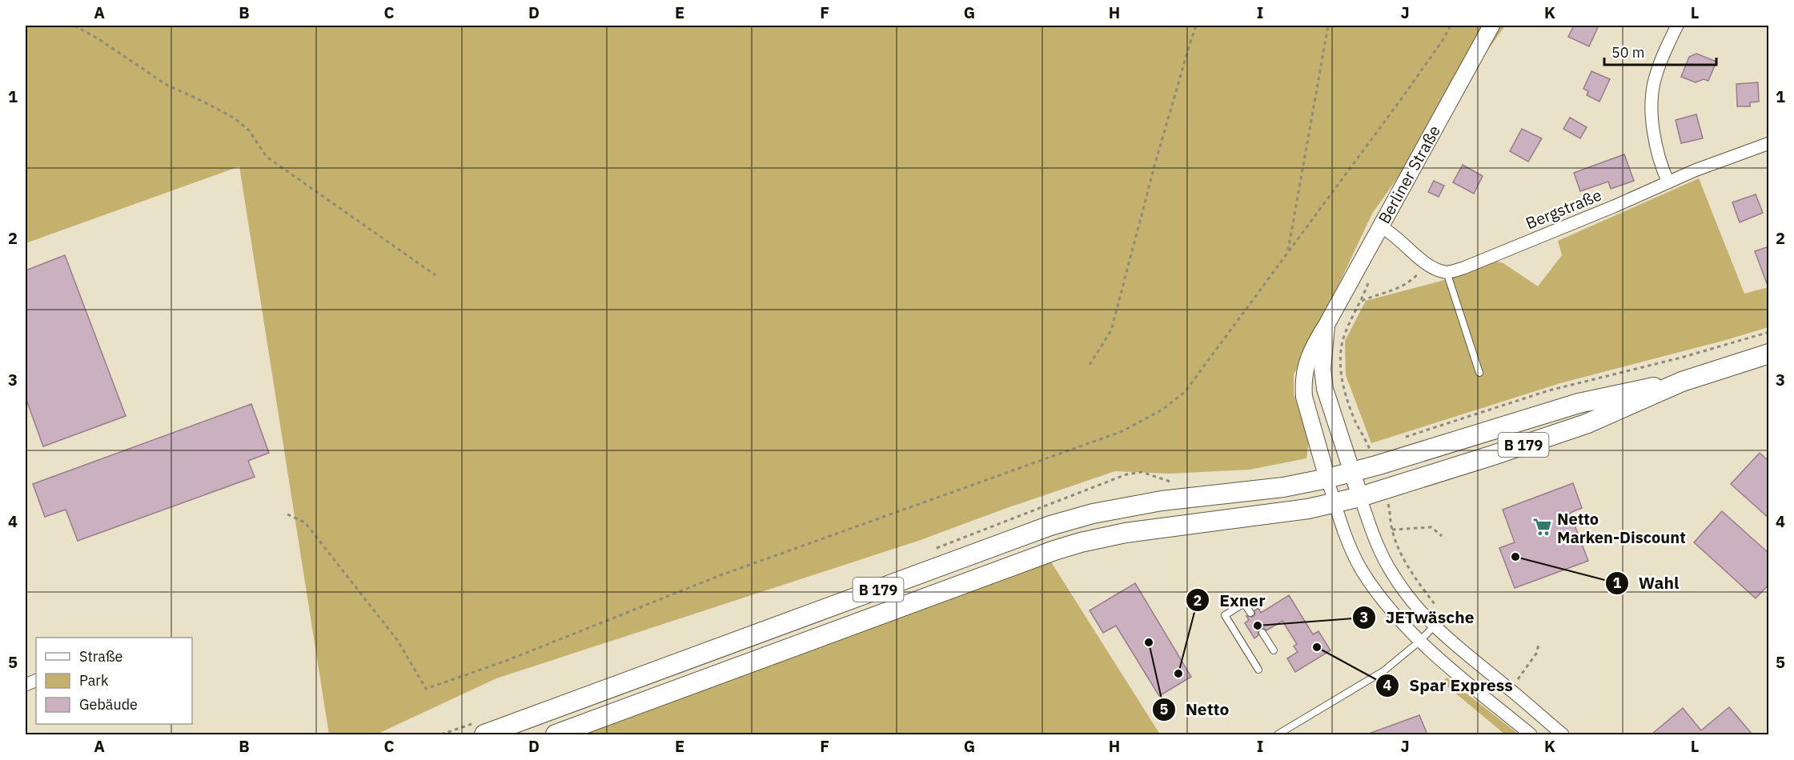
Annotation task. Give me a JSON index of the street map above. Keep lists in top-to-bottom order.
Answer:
{
  "streets": {
    "main road": ["B 179"],
    "street": ["Berliner Straße", "Bergstraße"]
  },
  "crossings": [
    ["Berliner Straße", "B 179"]
  ],
  "places": {
    "supermarket": ["Netto Marken-Discount"],
    "other": [
      "Wahl",
      "JETwäsche",
      "Netto",
      "Spar Express",
      "Exner"
    ]
  },
  "legend": ["Straße", "Park", "Gebäude"],
  "scale_bar": "50 m",
  "grid": {
    "columns": [
      "A",
      "B",
      "C",
      "D",
      "E",
      "F",
      "G",
      "H",
      "I",
      "J",
      "K",
      "L"
    ],
    "rows": [
      "1",
      "2",
      "3",
      "4",
      "5"
    ]
  }
}
